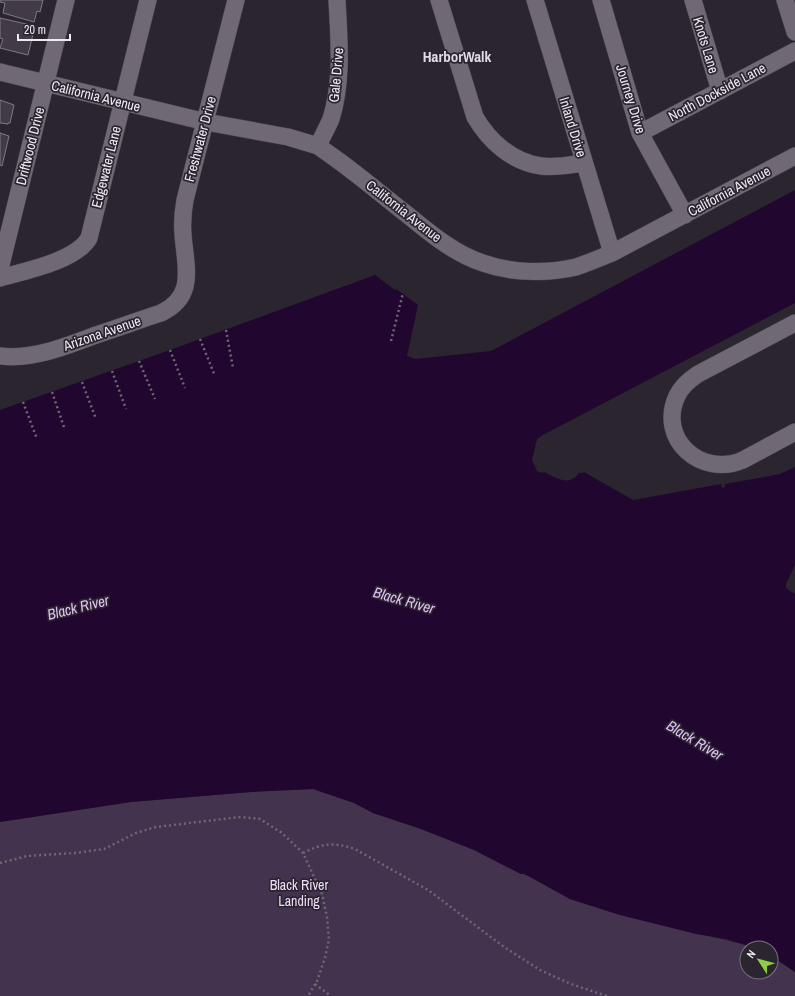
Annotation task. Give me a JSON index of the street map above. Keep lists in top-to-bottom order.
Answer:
{
  "streets": {
    "street": [
      "Knots Lane",
      "Gale Drive",
      "North Dockside Lane",
      "California Avenue",
      "Journey Drive",
      "Inland Drive",
      "Freshwater Drive",
      "Driftwood Drive",
      "Edgewater Lane",
      "Arizona Avenue"
    ]
  },
  "crossings": [
    ["Knots Lane", "North Dockside Lane"],
    ["Gale Drive", "California Avenue"],
    ["North Dockside Lane", "Journey Drive"],
    ["California Avenue", "Journey Drive"],
    ["California Avenue", "Inland Drive"],
    ["California Avenue", "Freshwater Drive"],
    ["California Avenue", "Driftwood Drive"],
    ["California Avenue", "Edgewater Lane"],
    ["Freshwater Drive", "Arizona Avenue"]
  ],
  "districts": ["HarborWalk"],
  "water": ["Black River"],
  "parks": ["Black River Landing"],
  "scale_bar": "20 m",
  "north": "top left"
}
